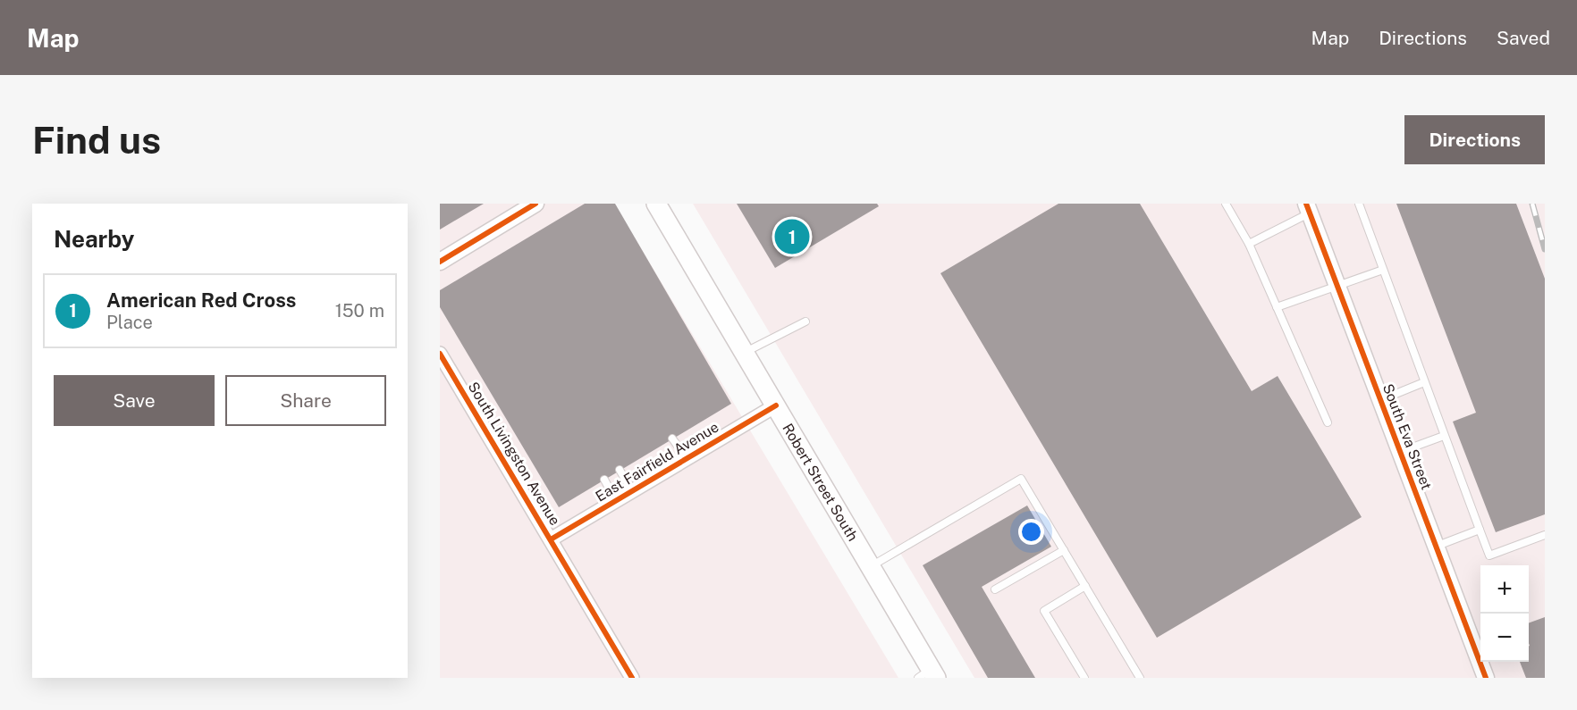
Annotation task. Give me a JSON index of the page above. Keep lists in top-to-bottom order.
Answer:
{
  "streets": {
    "main road": ["Robert Street South"],
    "street": ["South Eva Street", "South Livingston Avenue", "East Fairfield Avenue"]
  },
  "crossings": [
    ["South Livingston Avenue", "East Fairfield Avenue"],
    ["East Fairfield Avenue", "Robert Street South"]
  ],
  "page": {
    "header": "Map",
    "nav": ["Map", "Directions", "Saved"],
    "buttons": [
      "Directions",
      ["Save", "Share"]
    ],
    "title": "Find us",
    "heading": "Nearby",
    "pins": "1",
    "list": [
      {
        "mark": "1",
        "name": "American Red Cross",
        "note": "Place",
        "value": "150 m"
      }
    ],
    "map_buttons": ["+", "−"]
  }
}
